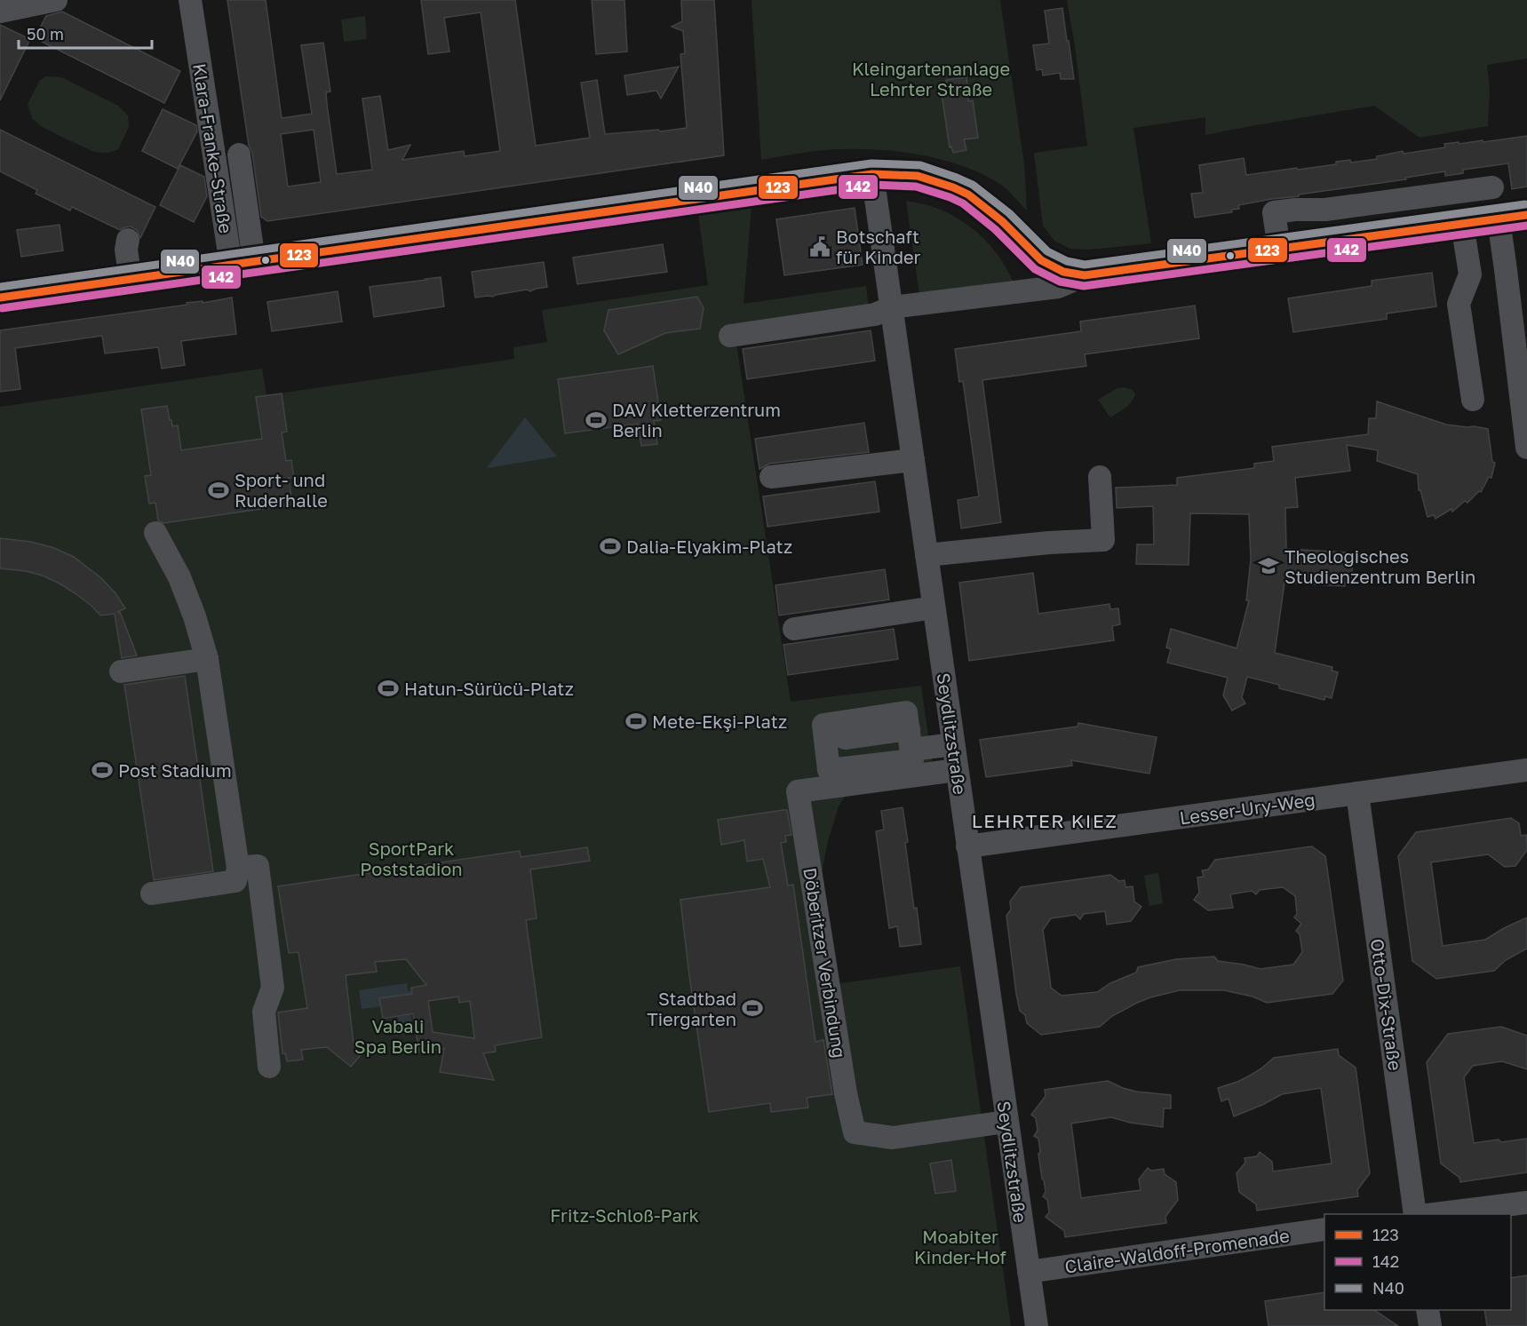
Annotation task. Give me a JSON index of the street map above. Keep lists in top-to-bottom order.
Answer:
{
  "streets": {
    "street": [
      "Klara-Franke-Straße",
      "Seydlitzstraße",
      "Lesser-Ury-Weg",
      "Döberitzer Verbindung",
      "Otto-Dix-Straße",
      "Claire-Waldoff-Promenade"
    ]
  },
  "crossings": [
    ["Seydlitzstraße", "Lesser-Ury-Weg"],
    ["Seydlitzstraße", "Döberitzer Verbindung"],
    ["Seydlitzstraße", "Claire-Waldoff-Promenade"],
    ["Lesser-Ury-Weg", "Otto-Dix-Straße"]
  ],
  "districts": ["LEHRTER KIEZ"],
  "parks": [
    "Kleingartenanlage Lehrter Straße",
    "SportPark Poststadion",
    "Vabali Spa Berlin",
    "Fritz-Schloß-Park",
    "Moabiter Kinder-Hof"
  ],
  "places": {
    "public building": ["Botschaft für Kinder"],
    "sports": [
      "DAV Kletterzentrum Berlin",
      "Sport- und Ruderhalle",
      "Dalia-Elyakim-Platz",
      "Hatun-Sürücü-Platz",
      "Mete-Ekşi-Platz",
      "Post Stadium",
      "Stadtbad Tiergarten"
    ],
    "school or university": ["Theologisches Studienzentrum Berlin"]
  },
  "lines": ["transit line N40", "transit line 123", "transit line 142"],
  "legend": ["123", "142", "N40"],
  "scale_bar": "50 m"
}
